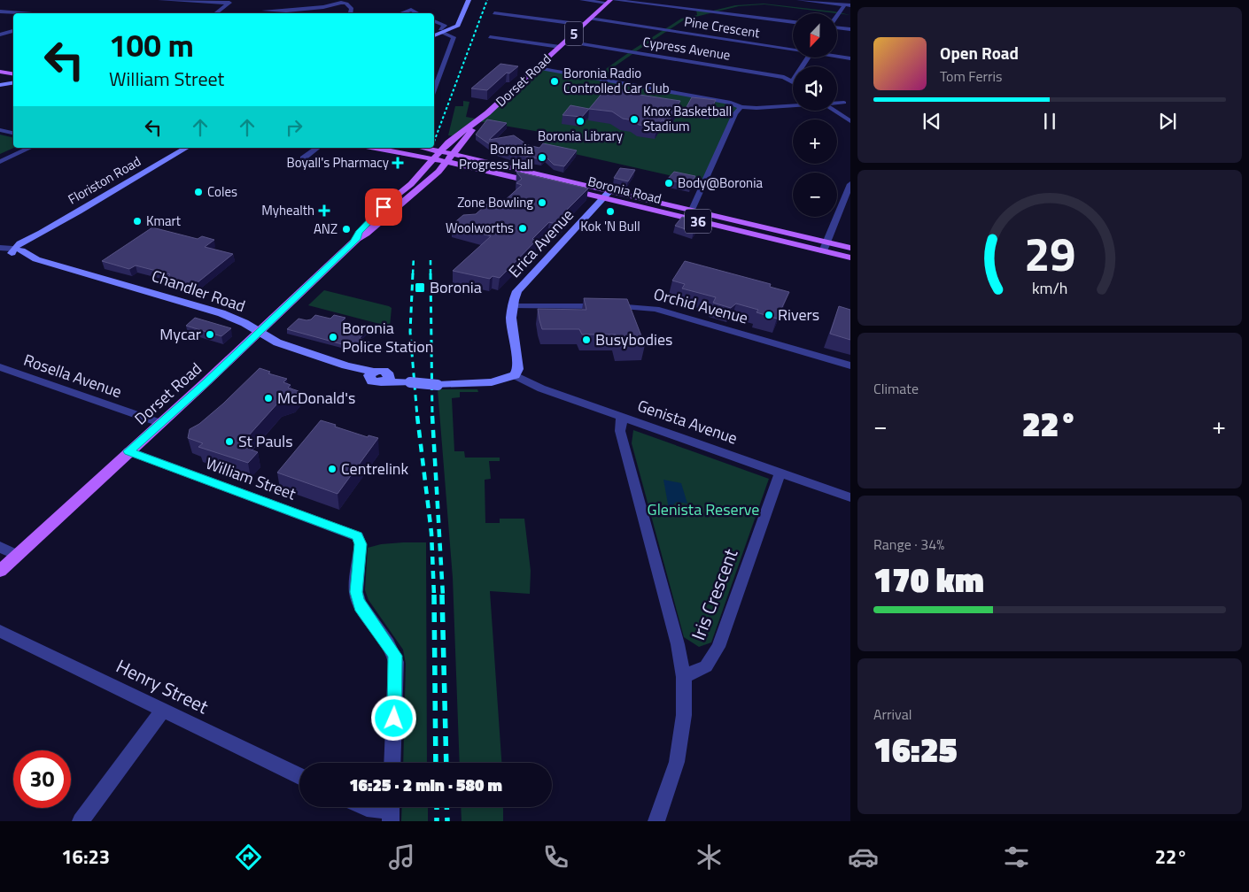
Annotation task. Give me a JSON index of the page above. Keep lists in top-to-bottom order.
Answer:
{
  "streets": {
    "main road": [
      "5",
      "Dorset Road",
      "Floriston Road",
      "Boronia Road",
      "36",
      "Erica Avenue",
      "Chandler Road"
    ],
    "street": [
      "Pine Crescent",
      "Cypress Avenue",
      "Orchid Avenue",
      "Rosella Avenue",
      "Genista Avenue",
      "William Street",
      "Iris Crescent",
      "Henry Street"
    ]
  },
  "crossings": [
    ["Pine Crescent", "Dorset Road"],
    ["Cypress Avenue", "Dorset Road"],
    ["Dorset Road", "Boronia Road"],
    ["Dorset Road", "Chandler Road"],
    ["Dorset Road", "Rosella Avenue"],
    ["Dorset Road", "William Street"],
    ["Floriston Road", "Chandler Road"],
    ["Boronia Road", "Erica Avenue"],
    ["Erica Avenue", "Chandler Road"],
    ["Erica Avenue", "Orchid Avenue"],
    ["Erica Avenue", "Genista Avenue"],
    ["Chandler Road", "Genista Avenue"],
    ["Genista Avenue", "Iris Crescent"]
  ],
  "parks": ["Glenista Reserve"],
  "places": {
    "other": [
      "Boronia Radio Controlled Car Club",
      "Knox Basketball Stadium",
      "Boronia Library",
      "Boronia Progress Hall",
      "Body@Boronia",
      "Coles",
      "Zone Bowling",
      "Kok 'N Bull",
      "Kmart",
      "Woolworths",
      "ANZ",
      "Rivers",
      "Mycar",
      "Boronia Police Station",
      "Busybodies",
      "McDonald's",
      "St Pauls",
      "Centrelink"
    ],
    "health": ["Boyall's Pharmacy", "Myhealth"],
    "transit": ["Boronia"]
  },
  "north": "bottom",
  "page": {
    "map_buttons": ["+", "−"],
    "turn": ["100 m", "William Street"],
    "song": ["Open Road", "Tom Ferris"],
    "tile": [
      "Climate",
      ["Range · 34%", "170 km"],
      ["Arrival", "16:25"]
    ],
    "heat": ["−", "22°", "+"],
    "limit": "30",
    "trip": "16:25 · 2 min · 580 m",
    "tabs": ["16:23", "22°"],
    "gauge": ["29", "km/h"]
  }
}
